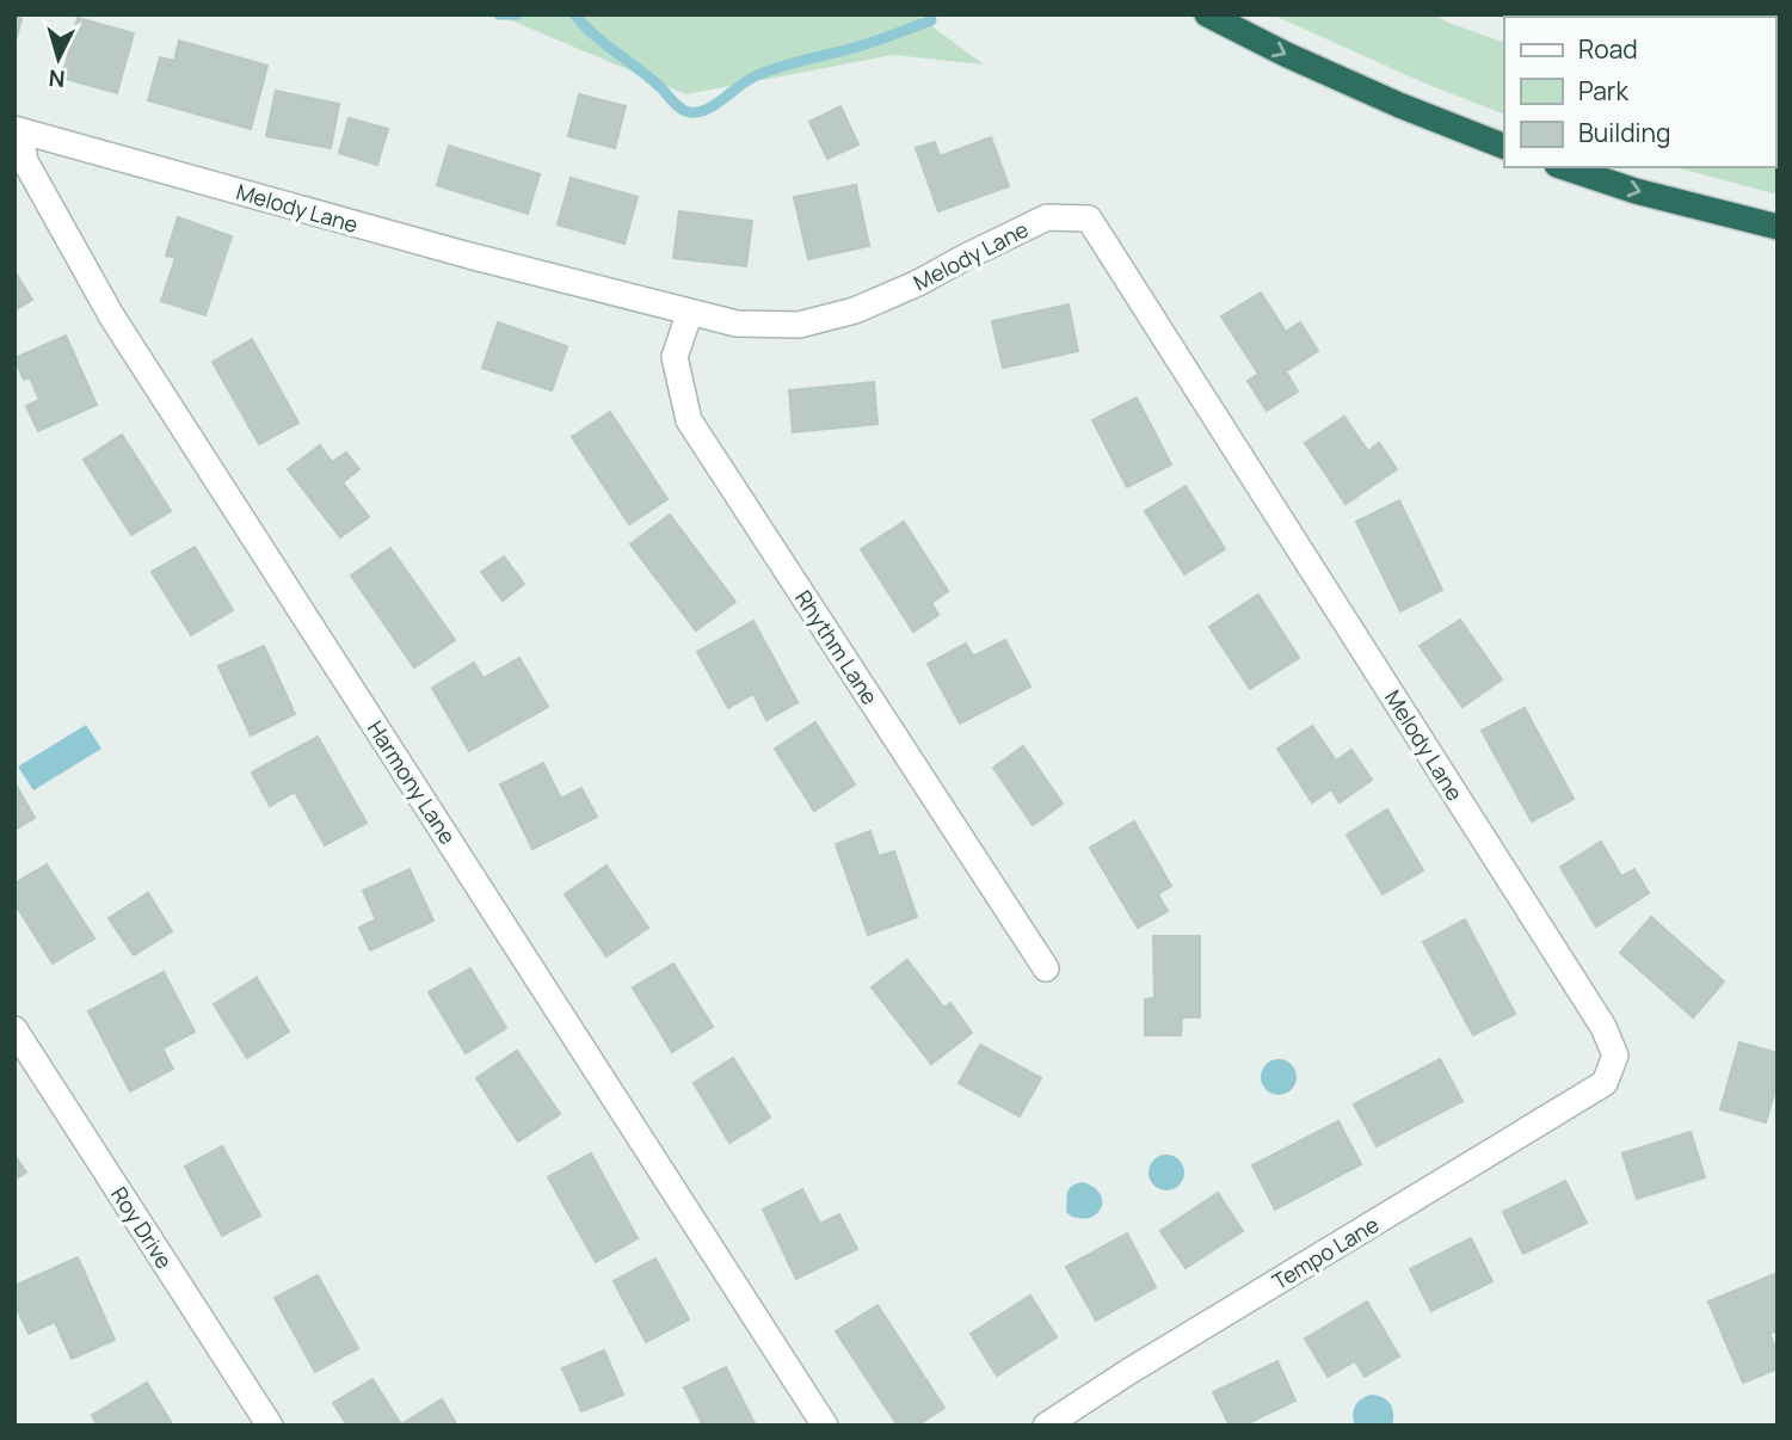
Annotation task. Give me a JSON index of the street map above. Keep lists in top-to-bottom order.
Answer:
{
  "streets": {
    "street": [
      "Melody Lane",
      "Rhythm Lane",
      "Harmony Lane",
      "Roy Drive",
      "Tempo Lane"
    ]
  },
  "crossings": [
    ["Melody Lane", "Rhythm Lane"],
    ["Melody Lane", "Harmony Lane"],
    ["Melody Lane", "Tempo Lane"]
  ],
  "legend": ["Road", "Park", "Building"],
  "north": "bottom"
}
